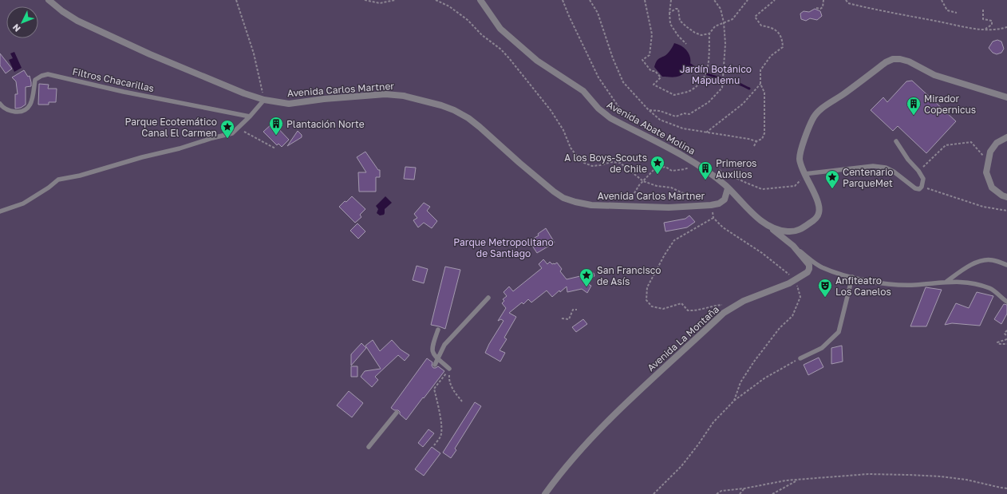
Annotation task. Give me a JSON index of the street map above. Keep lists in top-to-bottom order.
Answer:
{
  "streets": {
    "street": ["Avenida Carlos Martner", "Avenida Abate Molina", "Avenida La Montaña"],
    "lane": ["Filtros Chacarillas"]
  },
  "crossings": [
    ["Avenida Carlos Martner", "Avenida Abate Molina"],
    ["Avenida Abate Molina", "Avenida La Montaña"]
  ],
  "parks": ["Jardín Botánico Mapulemu", "Parque Metropolitano de Santiago"],
  "places": {
    "building": ["Mirador Copernicus", "Plantación Norte", "Primeros Auxilios"],
    "place": [
      "Parque Ecotemático Canal El Carmen",
      "A los Boys-Scouts de Chile",
      "Centenario ParqueMet",
      "San Francisco de Asís"
    ],
    "theatre": ["Anfiteatro Los Canelos"]
  },
  "north": "bottom left"
}
